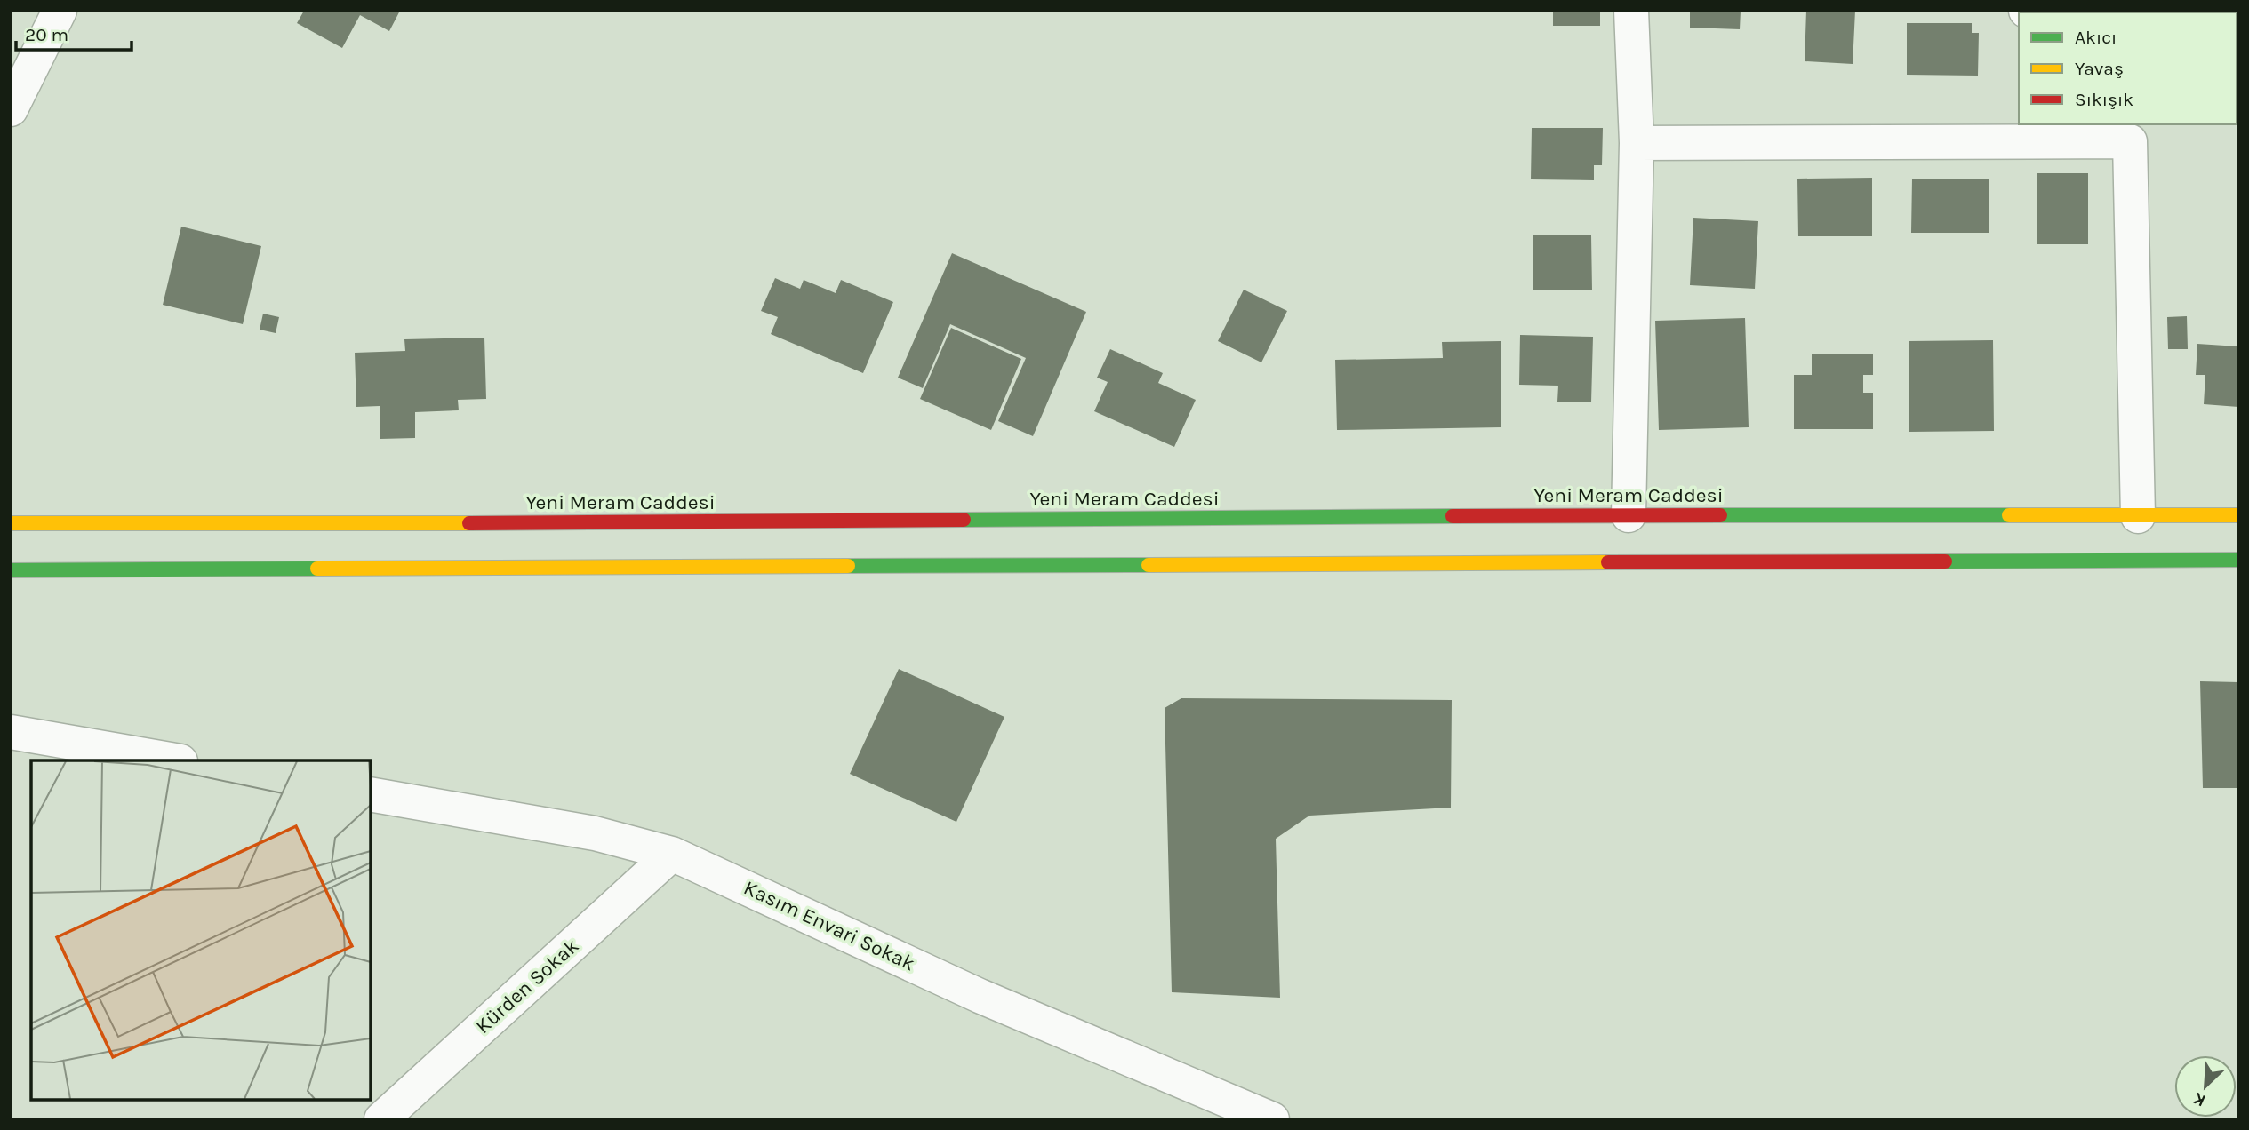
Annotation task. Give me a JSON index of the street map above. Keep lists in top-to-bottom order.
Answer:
{
  "streets": {
    "main road": ["Yeni Meram Caddesi"],
    "street": ["Kasım Envari Sokak", "Kürden Sokak"]
  },
  "crossings": [
    ["Kasım Envari Sokak", "Kürden Sokak"]
  ],
  "legend": ["Akıcı", "Yavaş", "Sıkışık"],
  "scale_bar": "20 m",
  "north": "bottom left"
}
